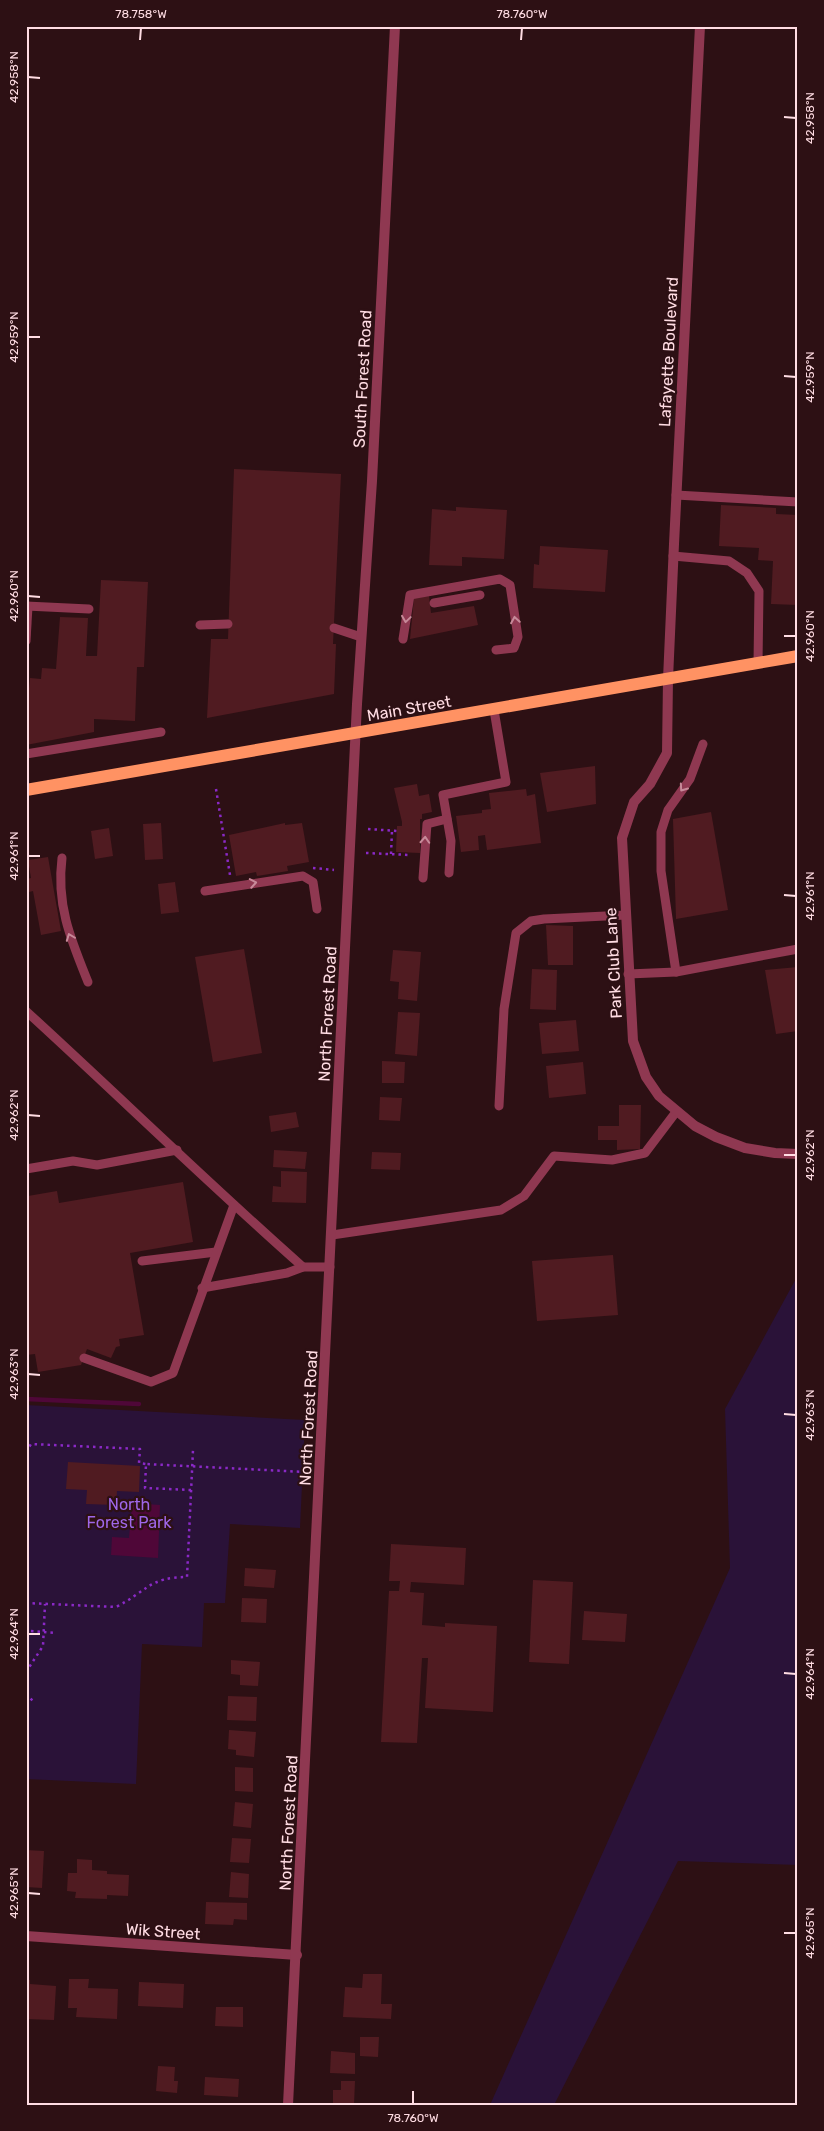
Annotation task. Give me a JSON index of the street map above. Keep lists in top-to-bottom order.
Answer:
{
  "streets": {
    "main road": ["Main Street"],
    "street": [
      "Lafayette Boulevard",
      "South Forest Road",
      "Park Club Lane",
      "North Forest Road",
      "Wik Street"
    ]
  },
  "crossings": [
    ["Lafayette Boulevard", "Main Street"],
    ["Lafayette Boulevard", "Park Club Lane"],
    ["South Forest Road", "Main Street"],
    ["South Forest Road", "North Forest Road"],
    ["Main Street", "Park Club Lane"],
    ["Main Street", "North Forest Road"],
    ["North Forest Road", "Wik Street"]
  ],
  "parks": ["North Forest Park"],
  "coordinates": [
    "78.758°W",
    "78.760°W",
    "42.958°N",
    "42.959°N",
    "42.960°N",
    "42.961°N",
    "42.962°N",
    "42.963°N",
    "42.964°N",
    "42.965°N"
  ]
}
